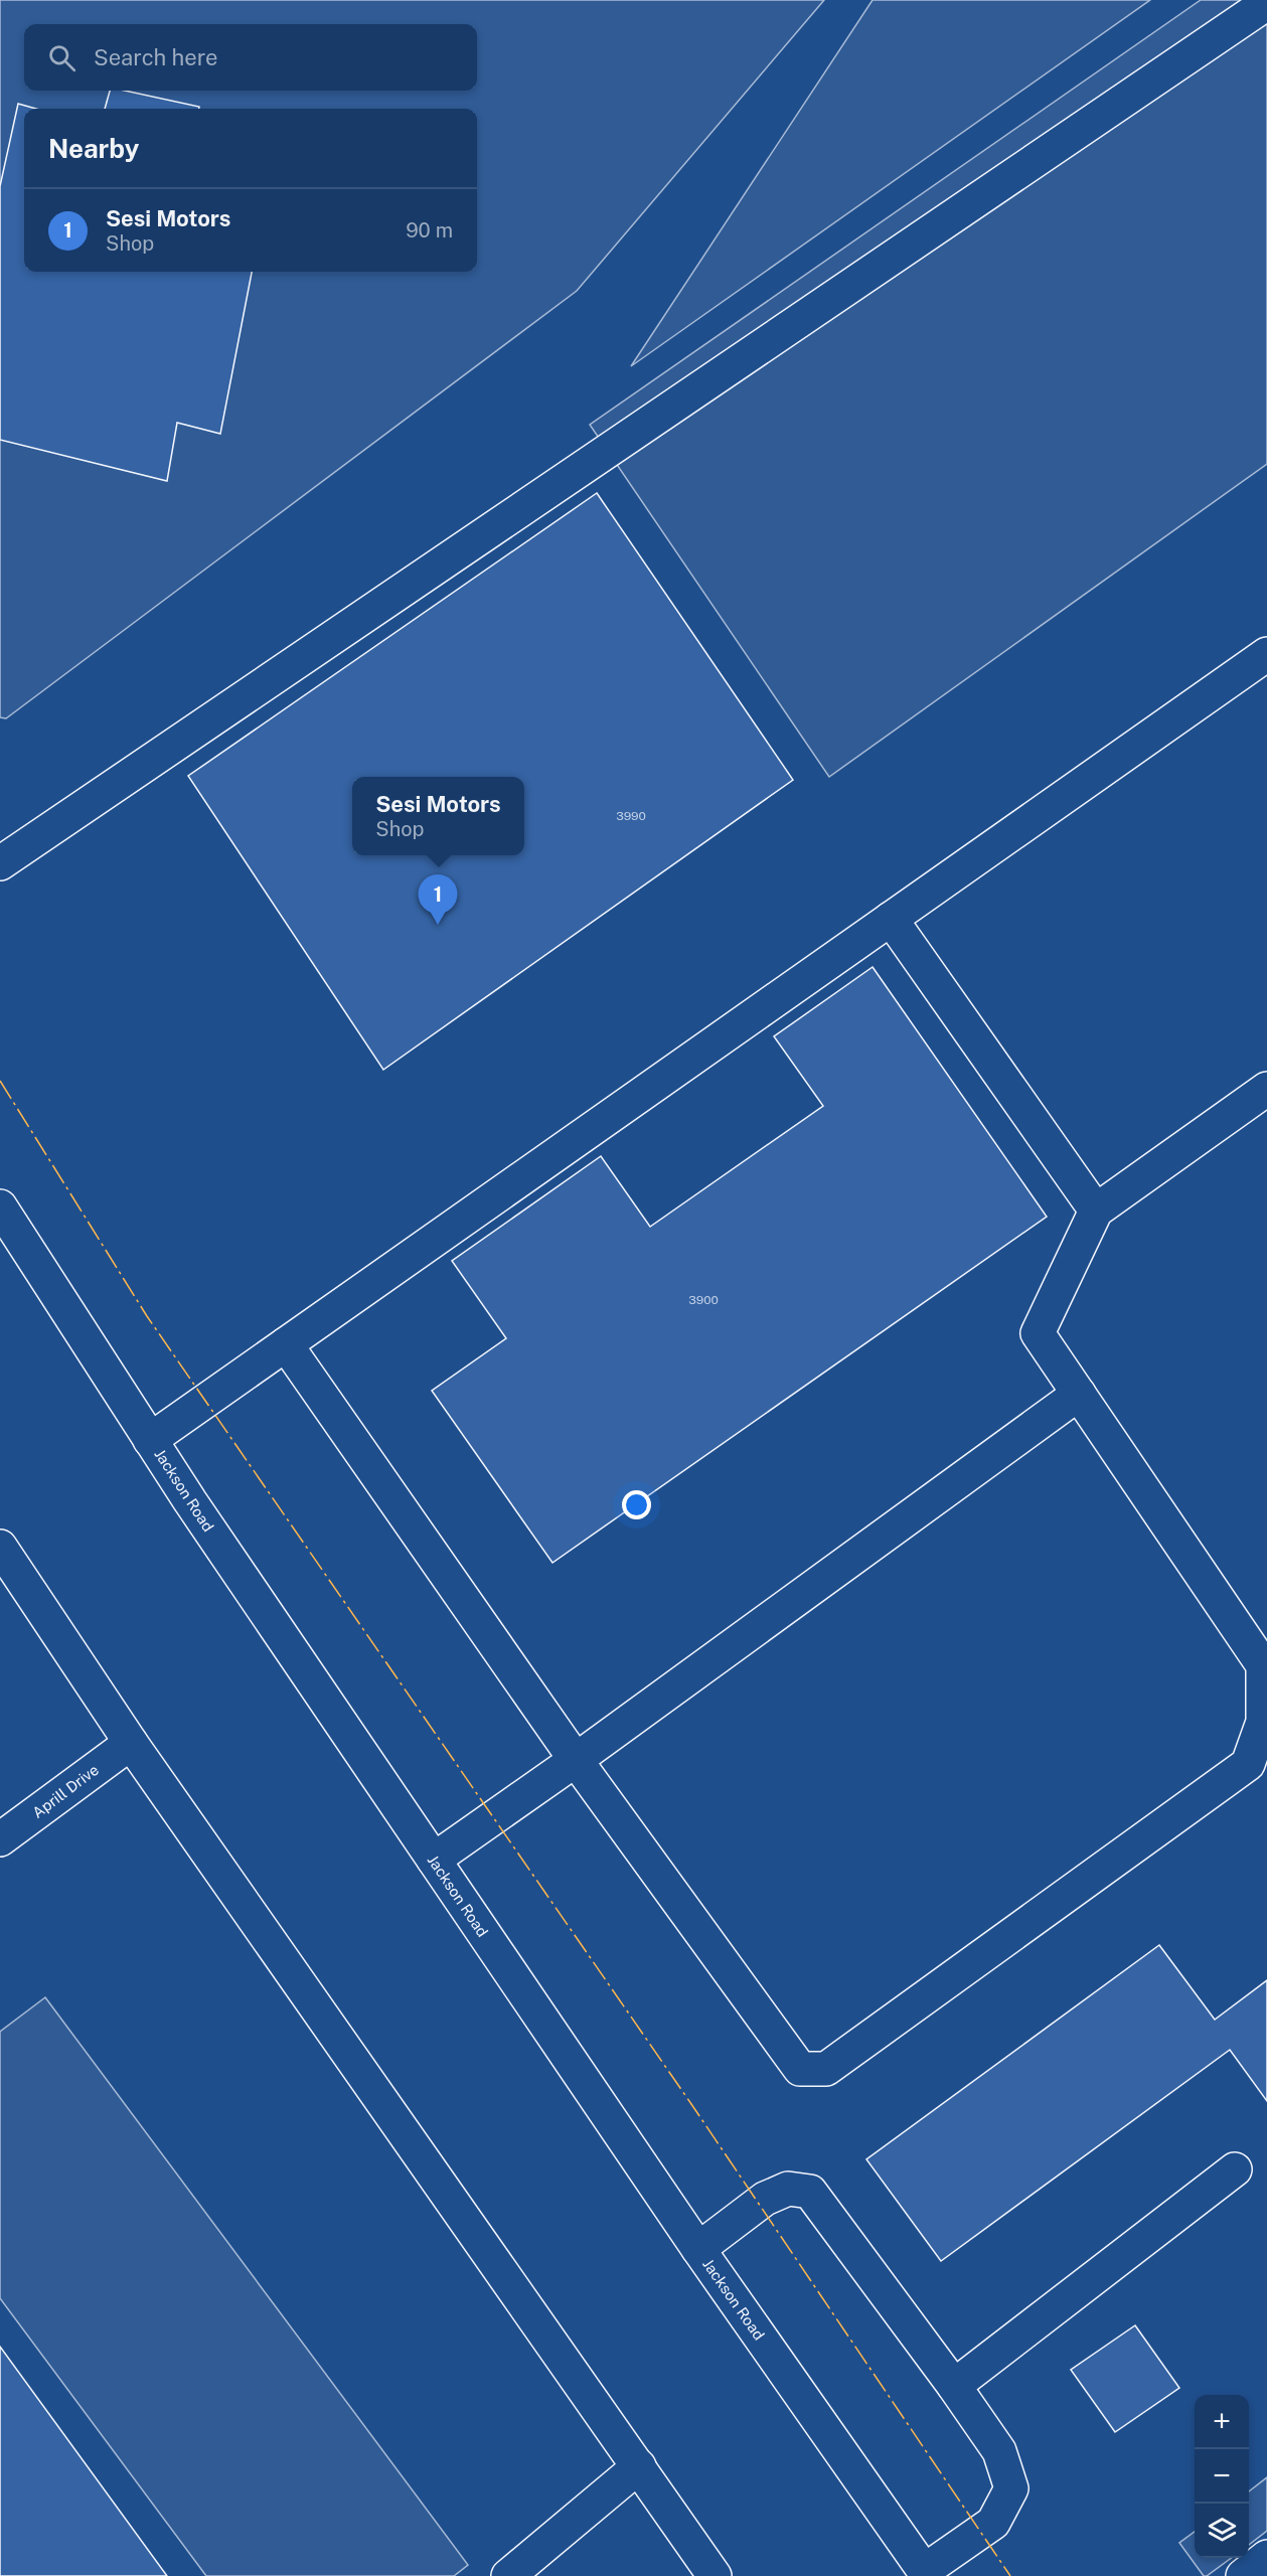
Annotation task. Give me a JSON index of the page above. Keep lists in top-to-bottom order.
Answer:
{
  "streets": {
    "main road": ["Jackson Road", "Aprill Drive"]
  },
  "house_numbers": ["3990", "3900"],
  "page": {
    "search": "Search here",
    "heading": "Nearby",
    "list": [
      {
        "mark": "1",
        "name": "Sesi Motors",
        "note": "Shop",
        "value": "90 m"
      }
    ],
    "popup": ["Sesi Motors", "Shop"],
    "pins": "1",
    "map_buttons": ["+", "−"]
  }
}
